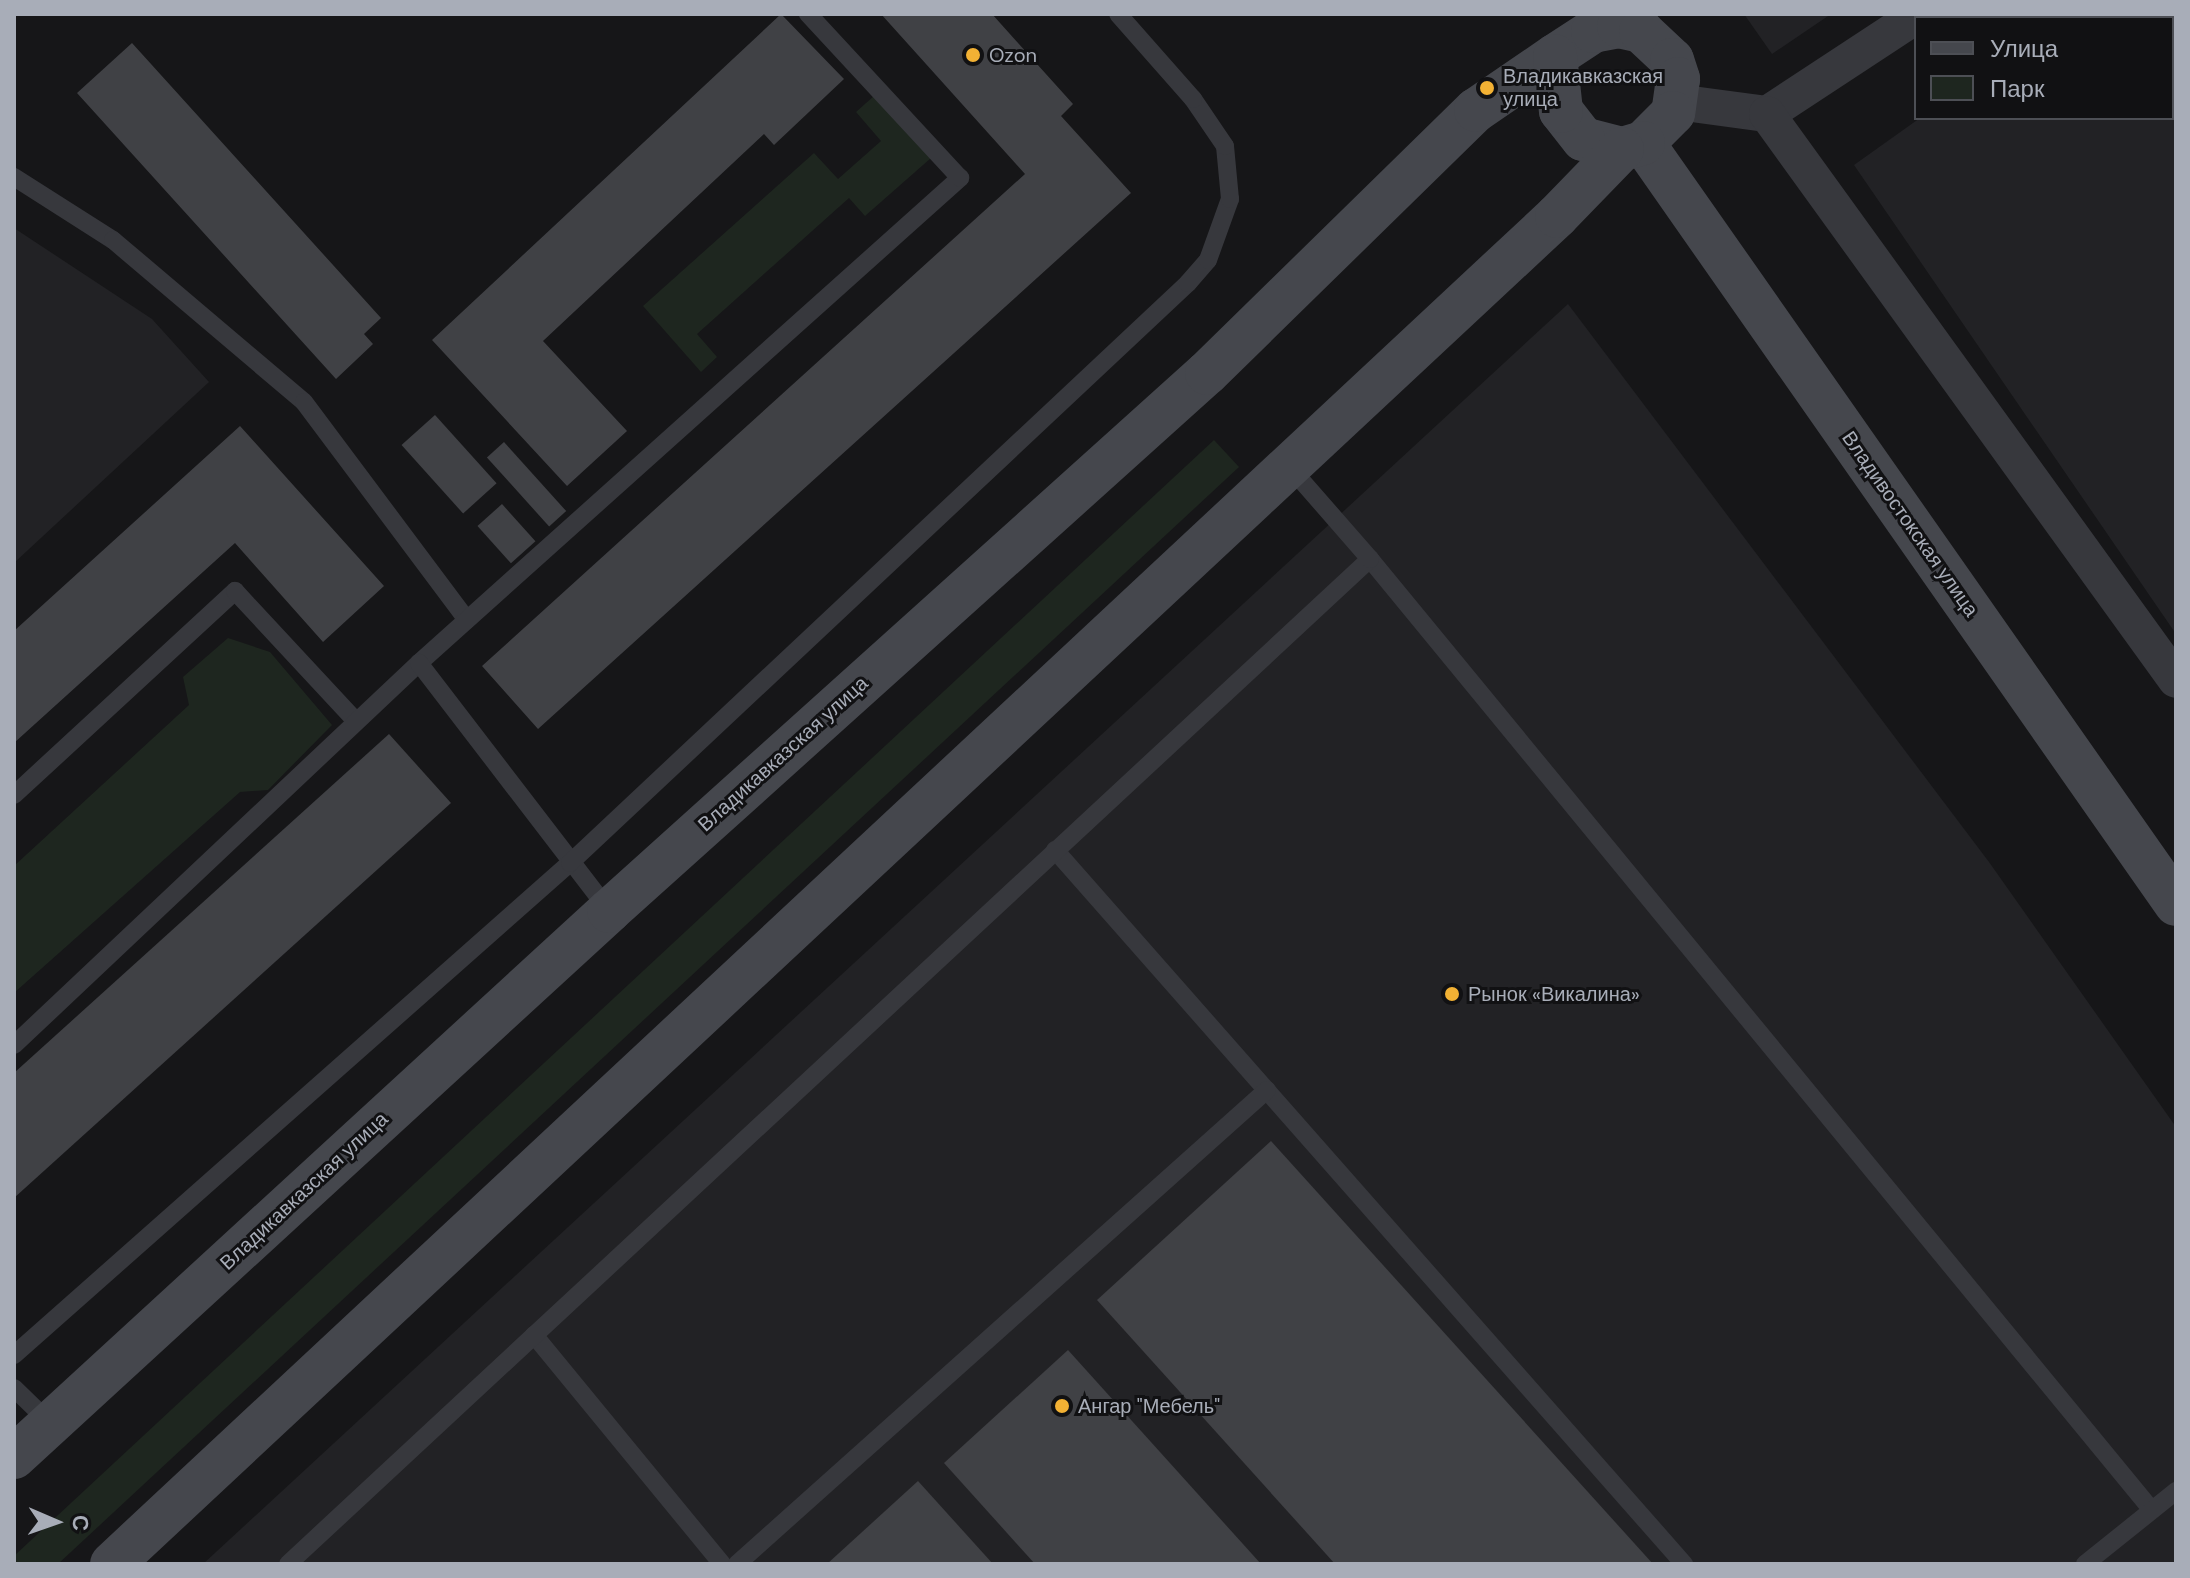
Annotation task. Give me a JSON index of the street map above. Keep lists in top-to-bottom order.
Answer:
{
  "streets": {
    "main road": ["Владивостокская улица", "Владикавказская улица"]
  },
  "crossings": [
    ["Владивостокская улица", "Владикавказская улица"]
  ],
  "places": [
    "Ozon",
    "Владикавказская улица",
    "Рынок «Викалина»",
    "Ангар \"Мебель\""
  ],
  "legend": ["Улица", "Парк"],
  "north": "right"
}
